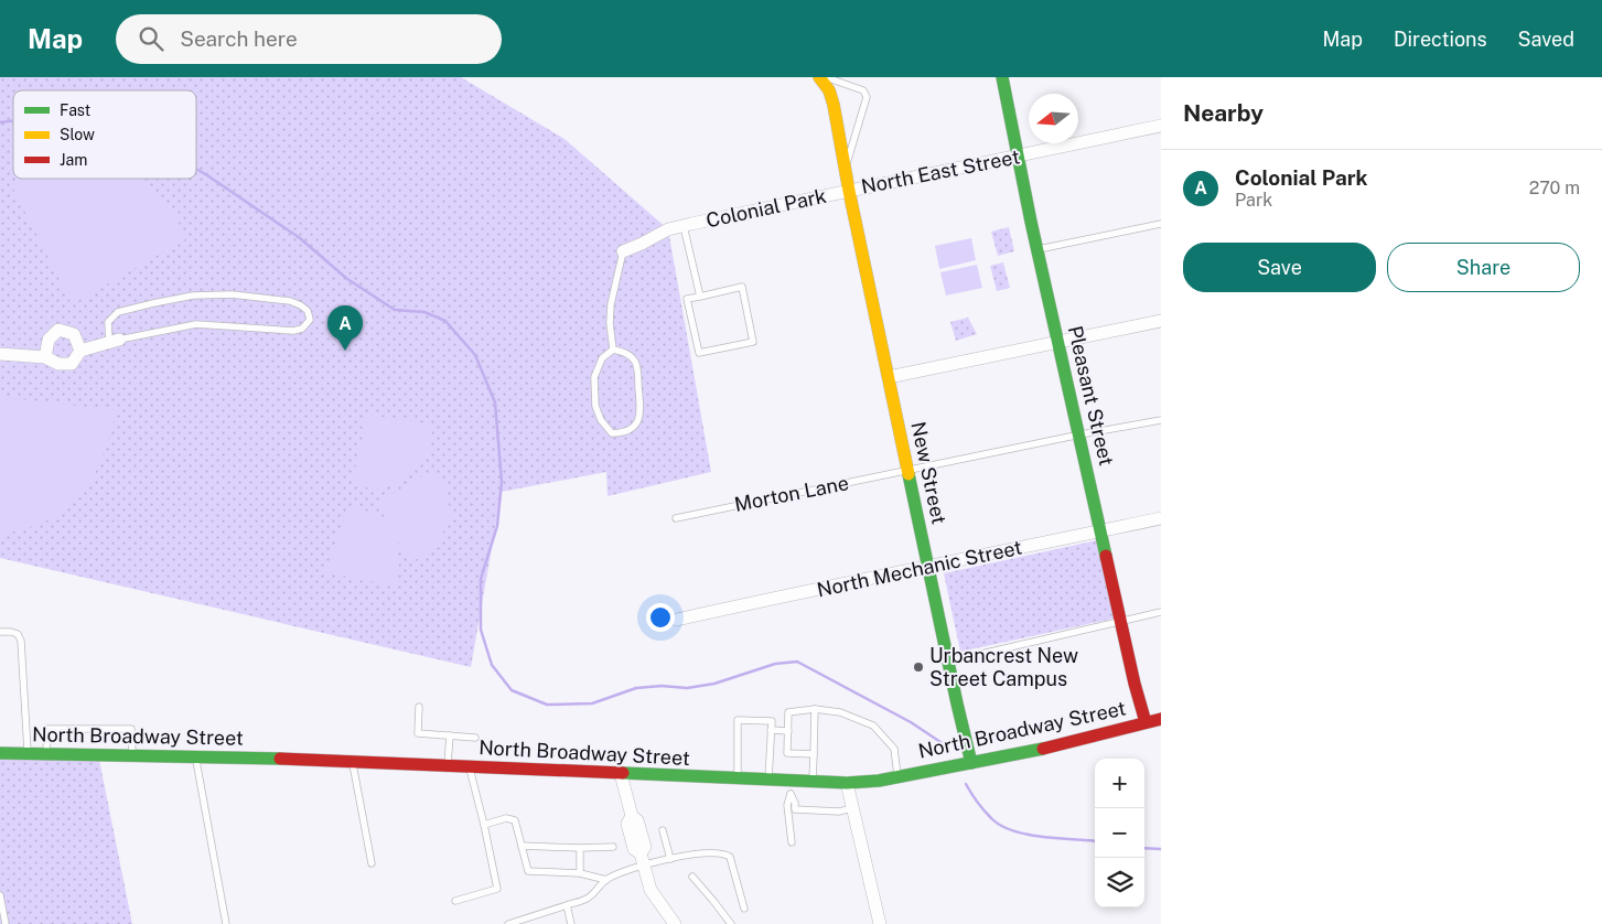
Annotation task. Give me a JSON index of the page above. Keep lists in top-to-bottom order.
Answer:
{
  "streets": {
    "street": [
      "North East Street",
      "Colonial Park",
      "Pleasant Street",
      "New Street",
      "North Mechanic Street",
      "North Broadway Street"
    ],
    "lane": ["Morton Lane"]
  },
  "crossings": [
    ["North East Street", "Colonial Park"],
    ["North East Street", "Pleasant Street"],
    ["North East Street", "New Street"],
    ["Colonial Park", "New Street"],
    ["Pleasant Street", "Morton Lane"],
    ["Pleasant Street", "North Mechanic Street"],
    ["Pleasant Street", "North Broadway Street"],
    ["New Street", "Morton Lane"],
    ["New Street", "North Mechanic Street"],
    ["New Street", "North Broadway Street"]
  ],
  "places": ["Urbancrest New Street Campus"],
  "legend": ["Fast", "Slow", "Jam"],
  "north": "left",
  "page": {
    "header": "Map",
    "search": "Search here",
    "nav": ["Map", "Directions", "Saved"],
    "heading": "Nearby",
    "list": [
      {
        "mark": "A",
        "name": "Colonial Park",
        "note": "Park",
        "value": "270 m"
      }
    ],
    "buttons": ["Save", "Share"],
    "pins": "A",
    "map_buttons": ["+", "−"]
  }
}
